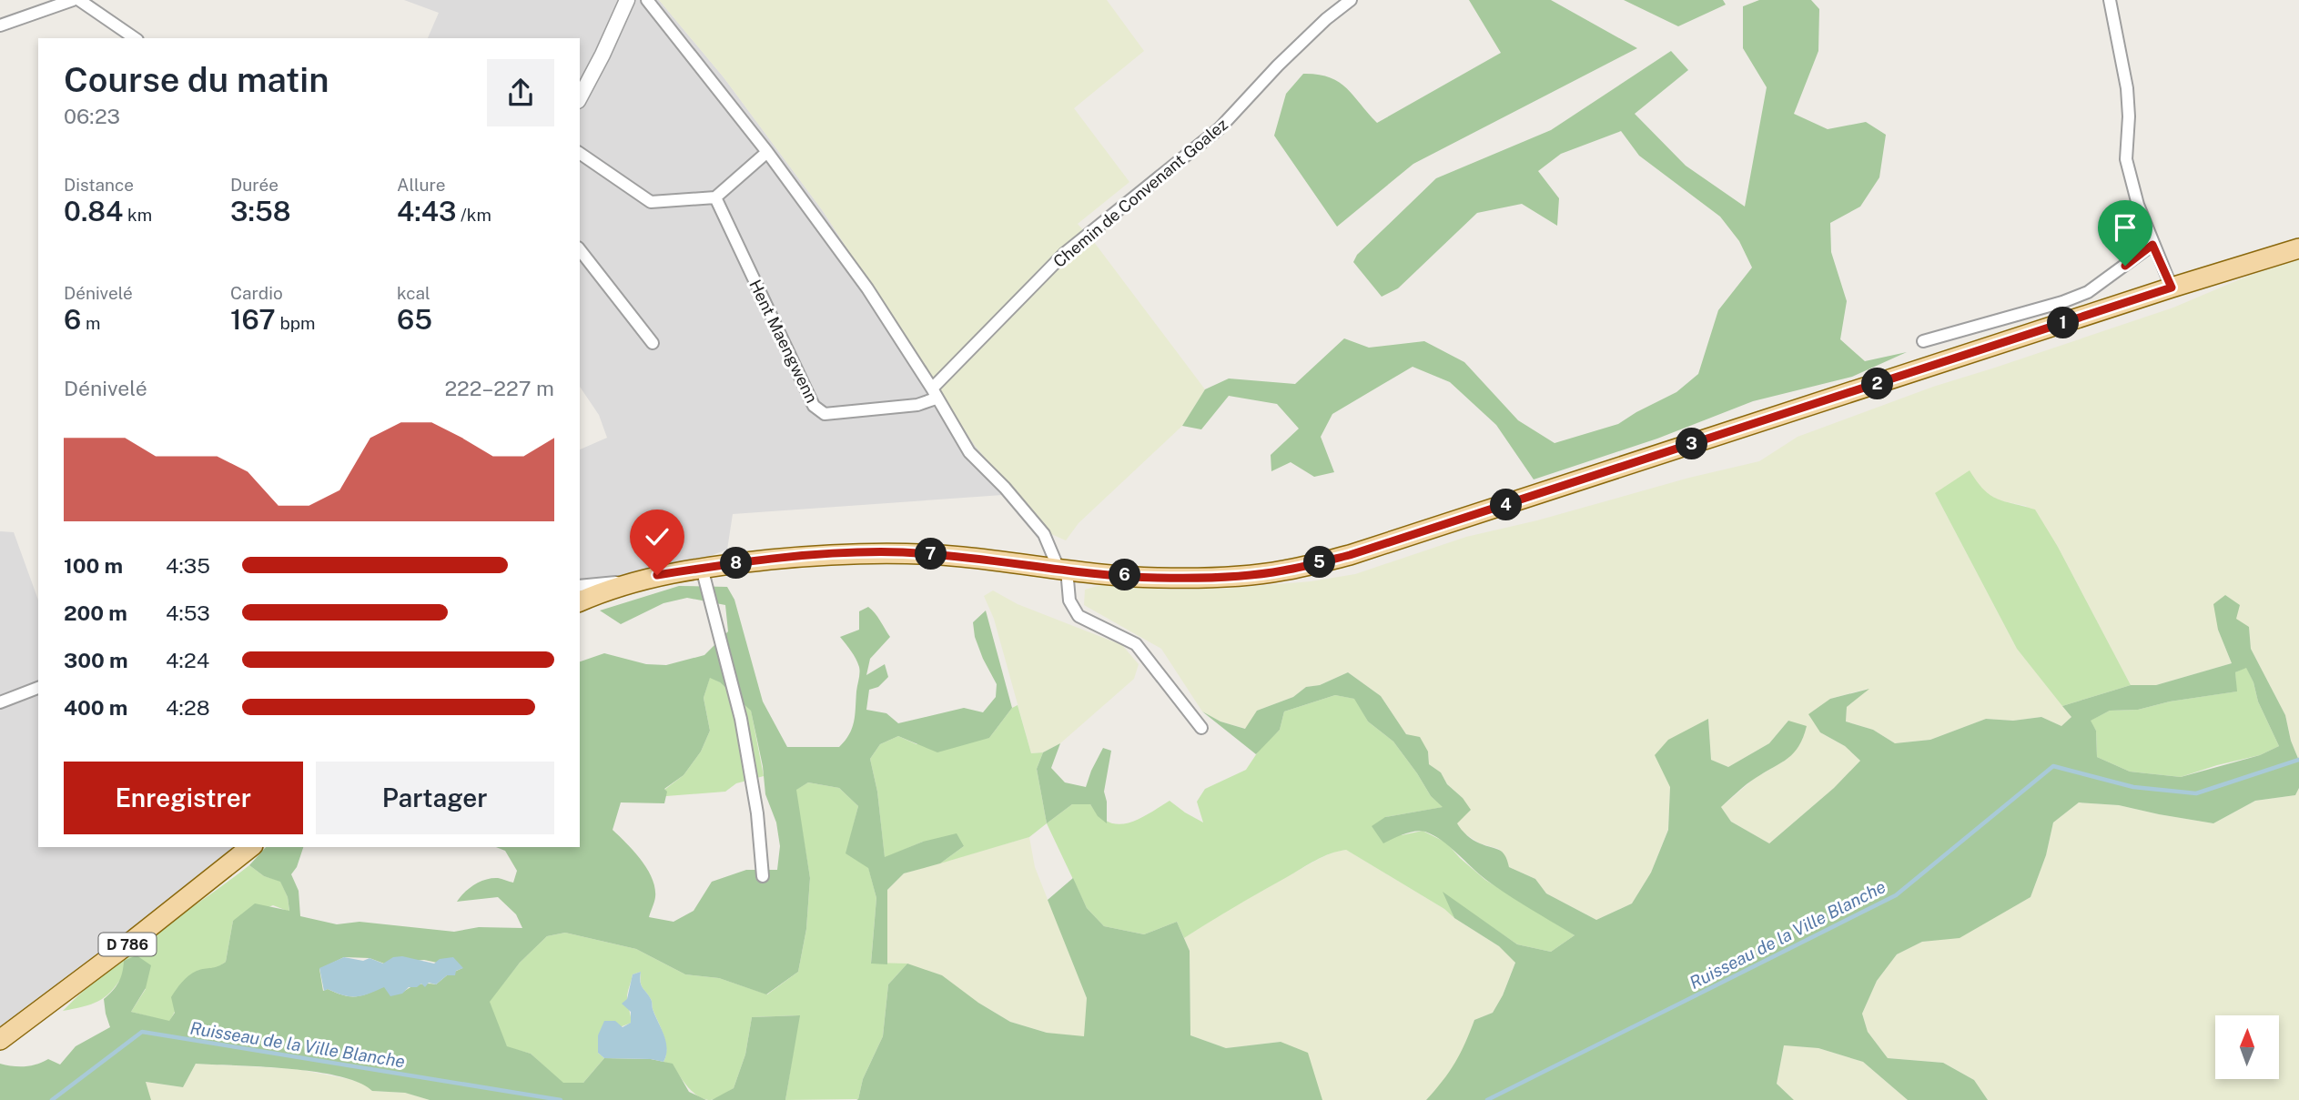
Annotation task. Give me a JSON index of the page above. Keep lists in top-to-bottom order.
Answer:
{
  "streets": {
    "main road": ["D 786"],
    "street": ["Chemin de Convenant Goalez", "Hent Maengwenn"]
  },
  "crossings": [
    ["Chemin de Convenant Goalez", "Hent Maengwenn"]
  ],
  "water": ["Ruisseau de la Ville Blanche"],
  "north": "top",
  "page": {
    "heading": ["Course du matin", "06:23"],
    "stats": [
      ["Distance", "0.84 km"],
      ["Durée", "3:58"],
      ["Allure", "4:43 /km"],
      ["Dénivelé", "6 m"],
      ["Cardio", "167 bpm"],
      ["kcal", "65"]
    ],
    "pins": [
      "1",
      "2",
      "3",
      "4",
      "7",
      "5",
      "8",
      "6"
    ],
    "chart": ["Dénivelé", "222–227 m"],
    "list": [
      {
        "name": "100 m",
        "note": "4:35"
      },
      {
        "name": "200 m",
        "note": "4:53"
      },
      {
        "name": "300 m",
        "note": "4:24"
      },
      {
        "name": "400 m",
        "note": "4:28"
      }
    ],
    "buttons": ["Enregistrer", "Partager"]
  }
}
